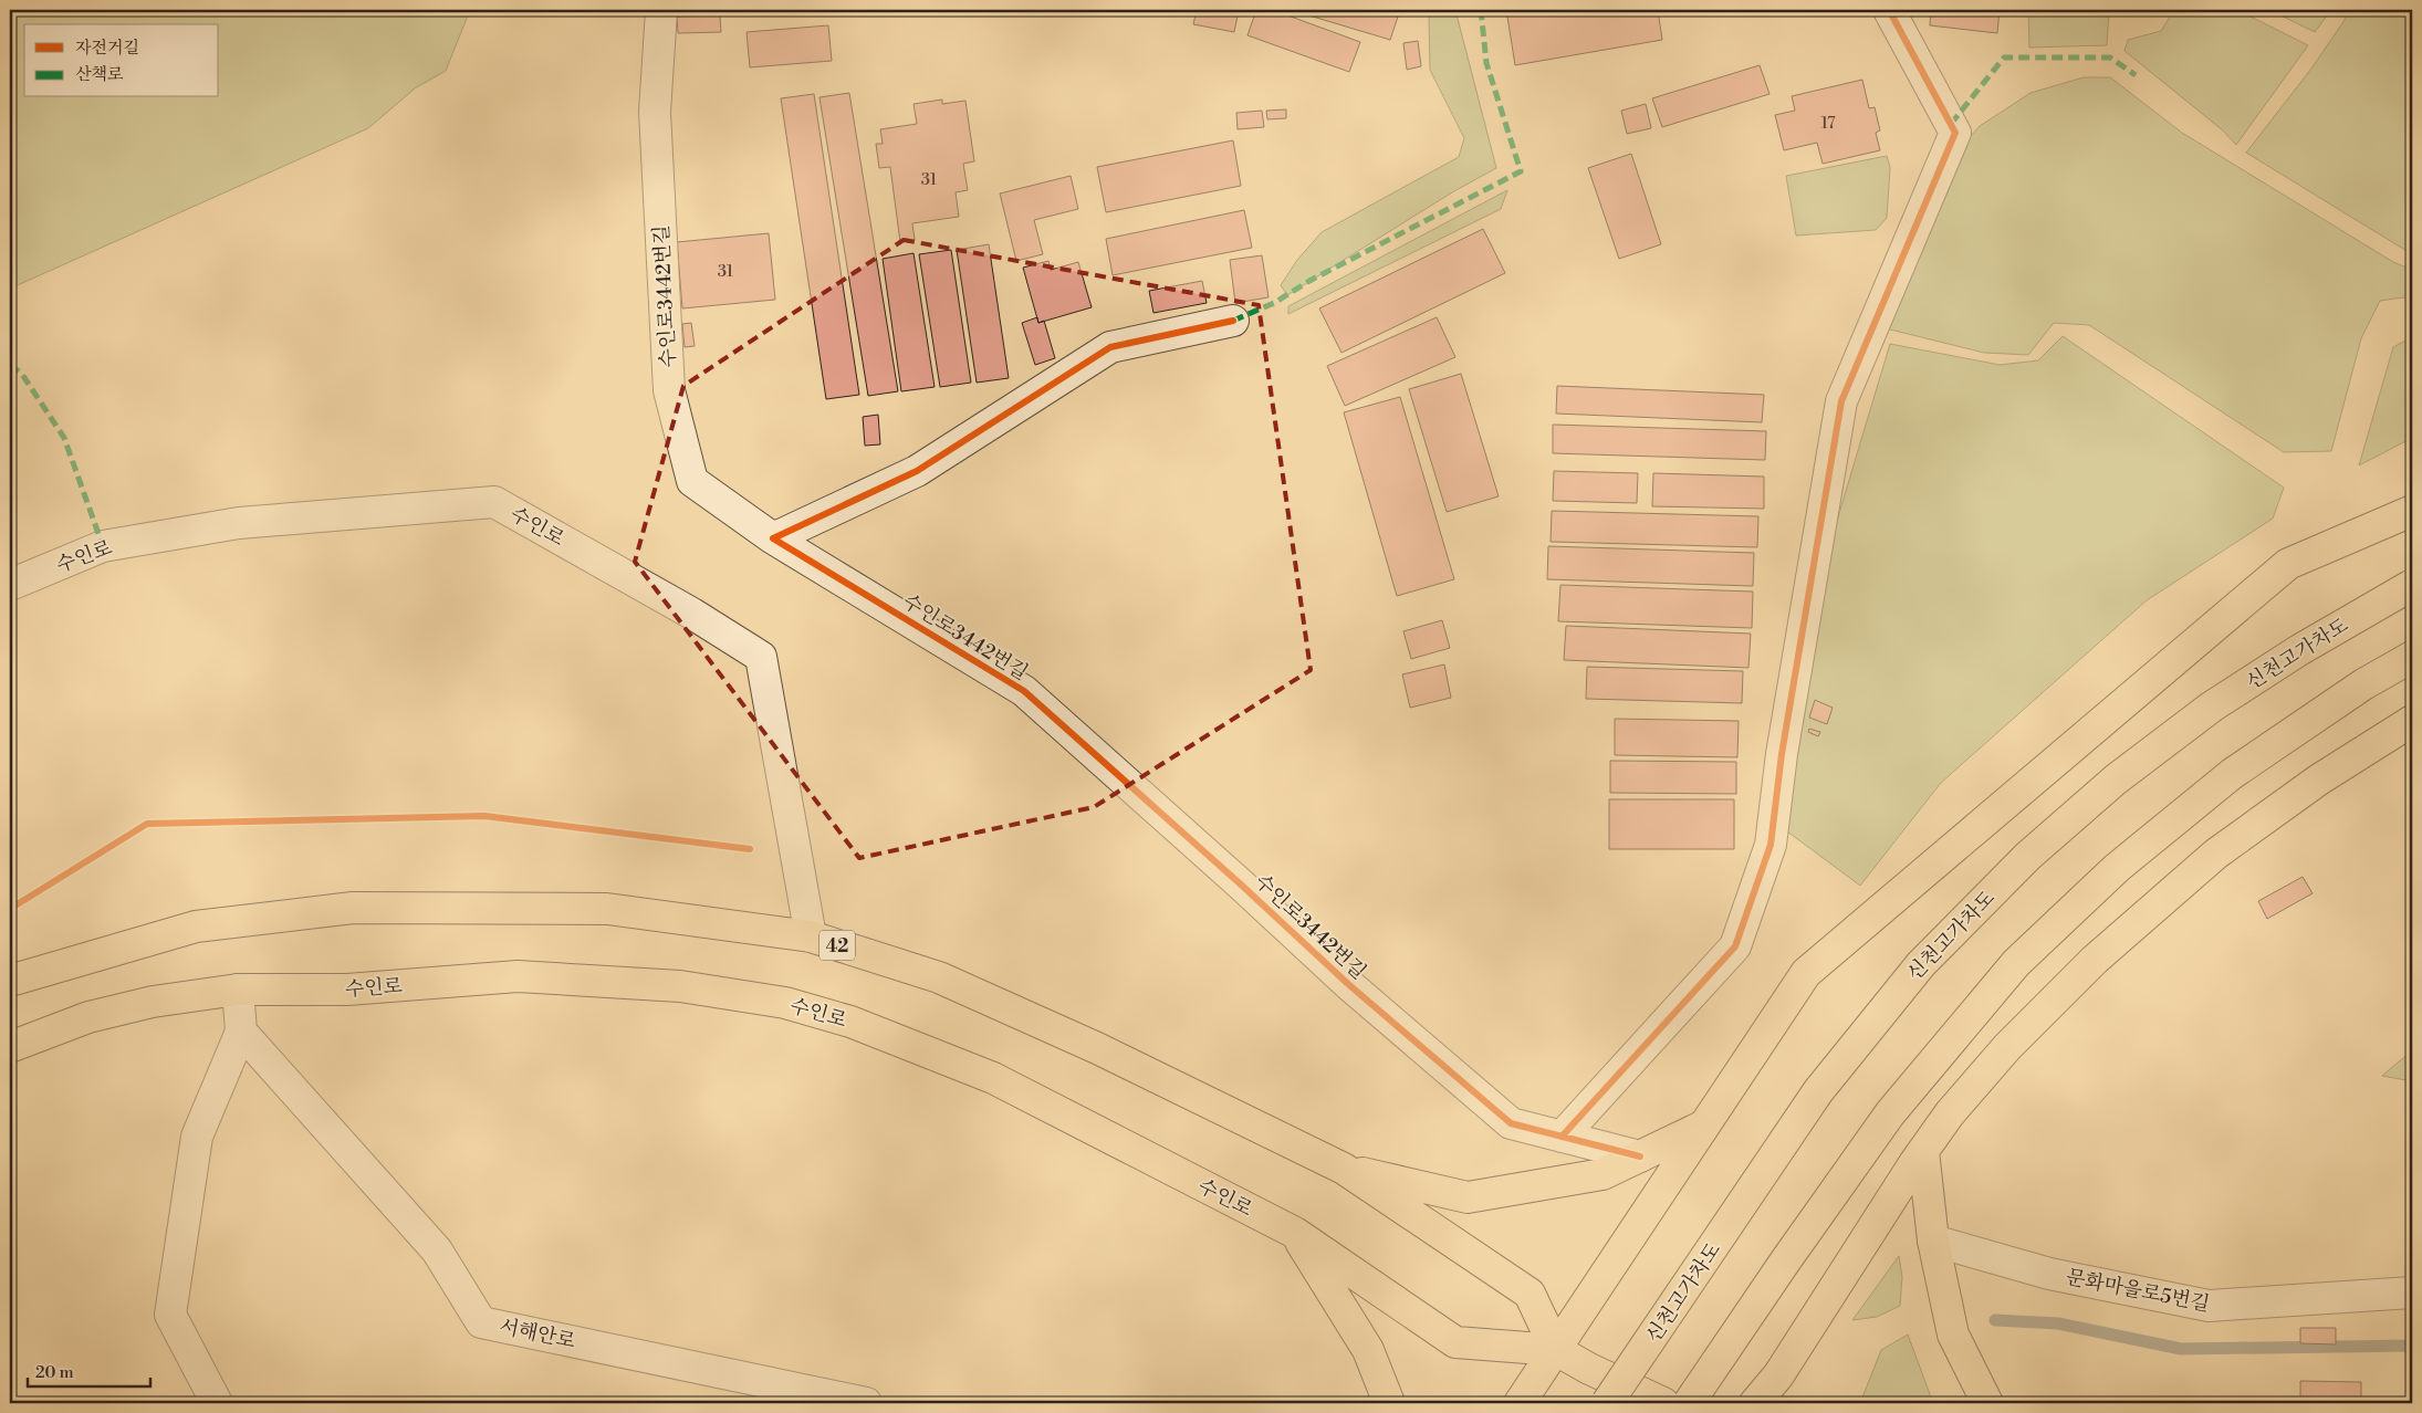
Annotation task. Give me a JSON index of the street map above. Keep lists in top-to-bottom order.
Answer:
{
  "streets": {
    "main road": ["수인로", "신천고가차도", "42"],
    "street": ["수인로3442번길", "문화마을로5번길", "서해안로"]
  },
  "crossings": [
    ["수인로", "42"]
  ],
  "house_numbers": ["17", "31", "31"],
  "legend": ["자전거길", "산책로"],
  "scale_bar": "20 m"
}
